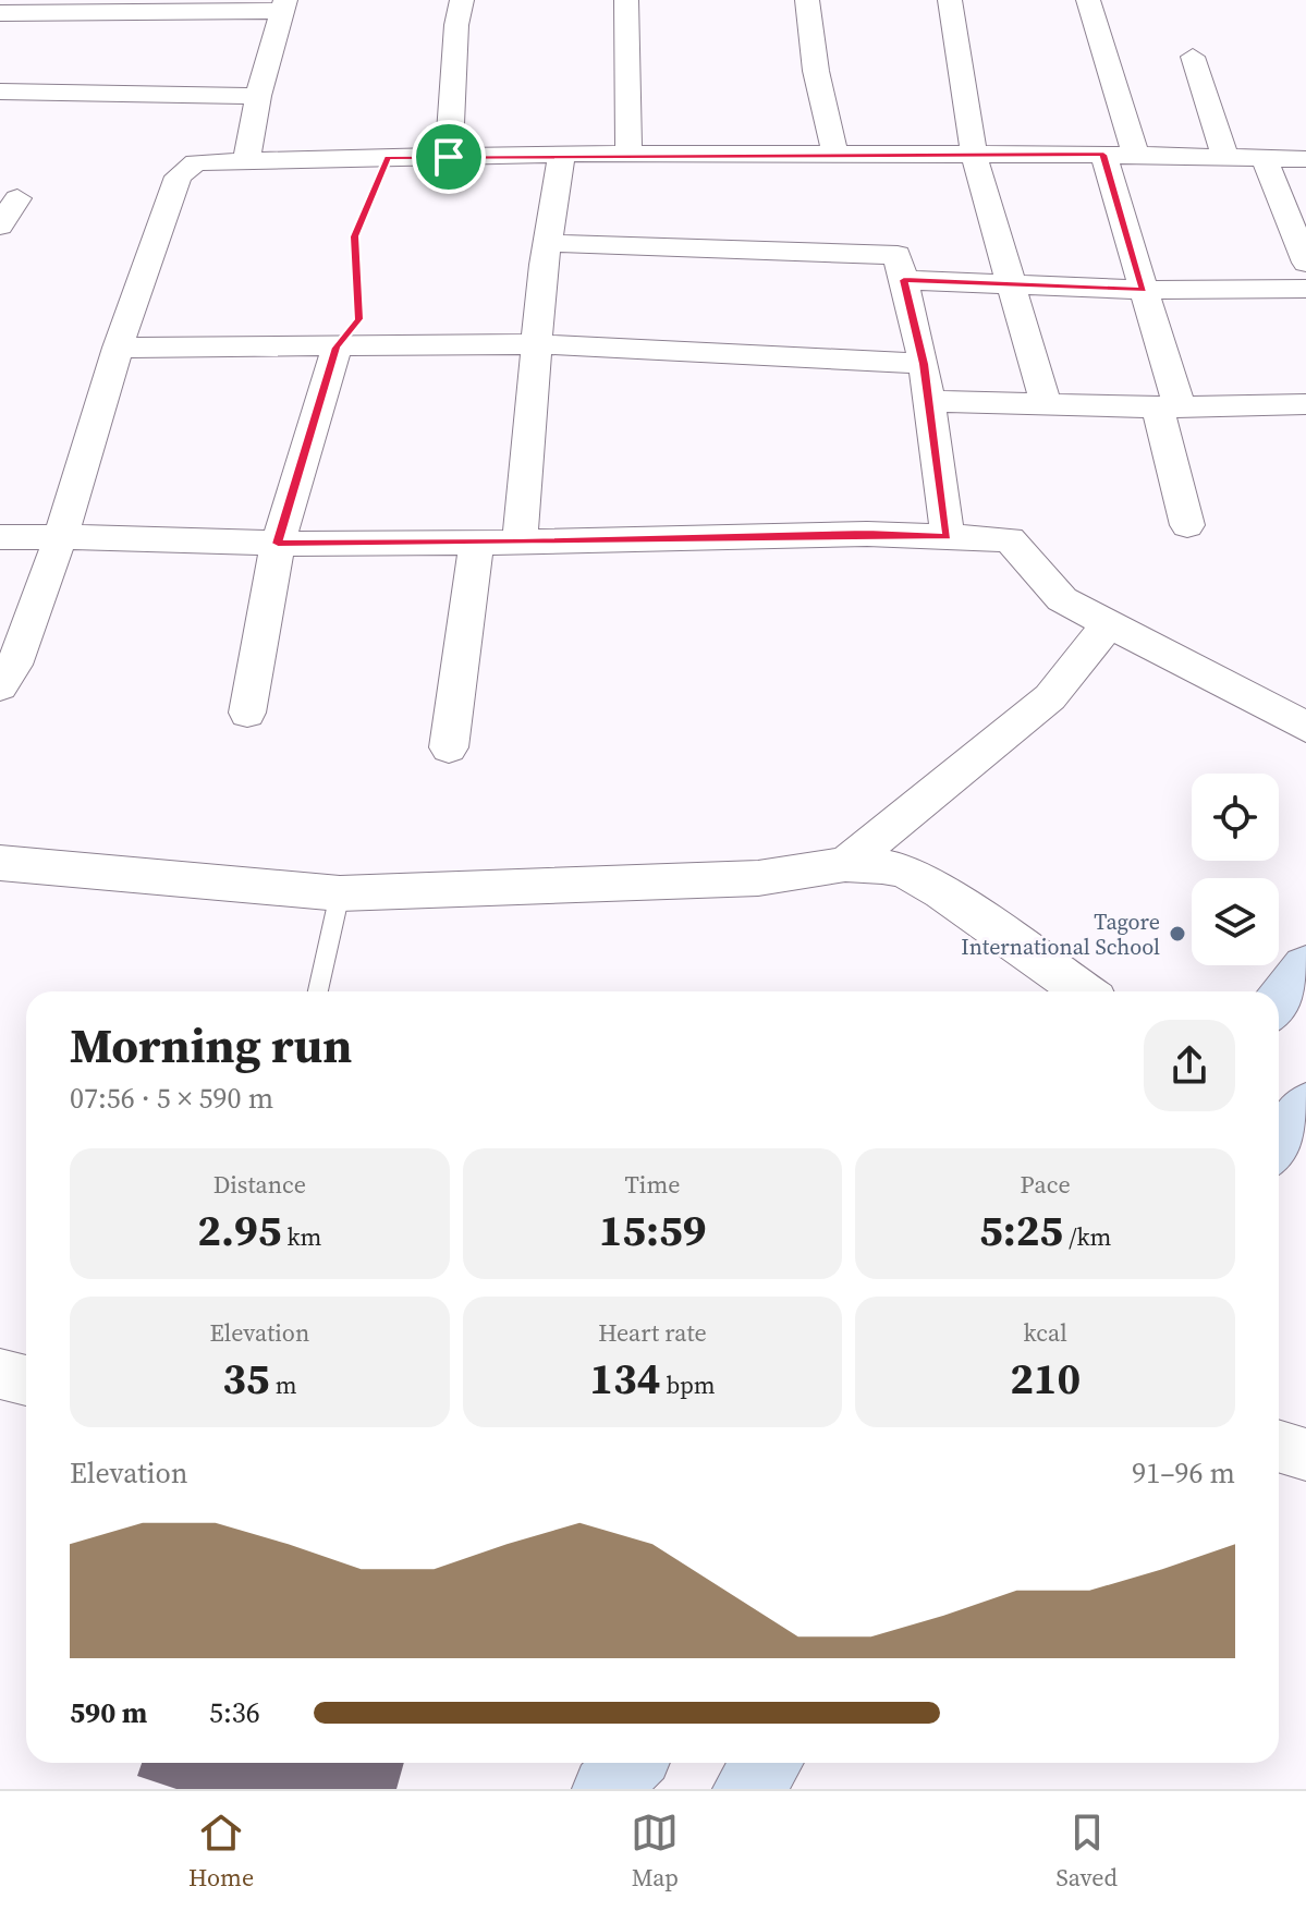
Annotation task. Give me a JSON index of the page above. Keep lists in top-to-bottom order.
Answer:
{
  "places": ["Tagore International School"],
  "page": {
    "heading": ["Morning run", "07:56 · 5 × 590 m"],
    "stats": [
      ["Distance", "2.95 km"],
      ["Time", "15:59"],
      ["Pace", "5:25 /km"],
      ["Elevation", "35 m"],
      ["Heart rate", "134 bpm"],
      ["kcal", "210"]
    ],
    "chart": ["Elevation", "91–96 m"],
    "list": [
      {
        "name": "590 m",
        "note": "5:36"
      }
    ],
    "tabs": ["Home", "Map", "Saved"]
  }
}
